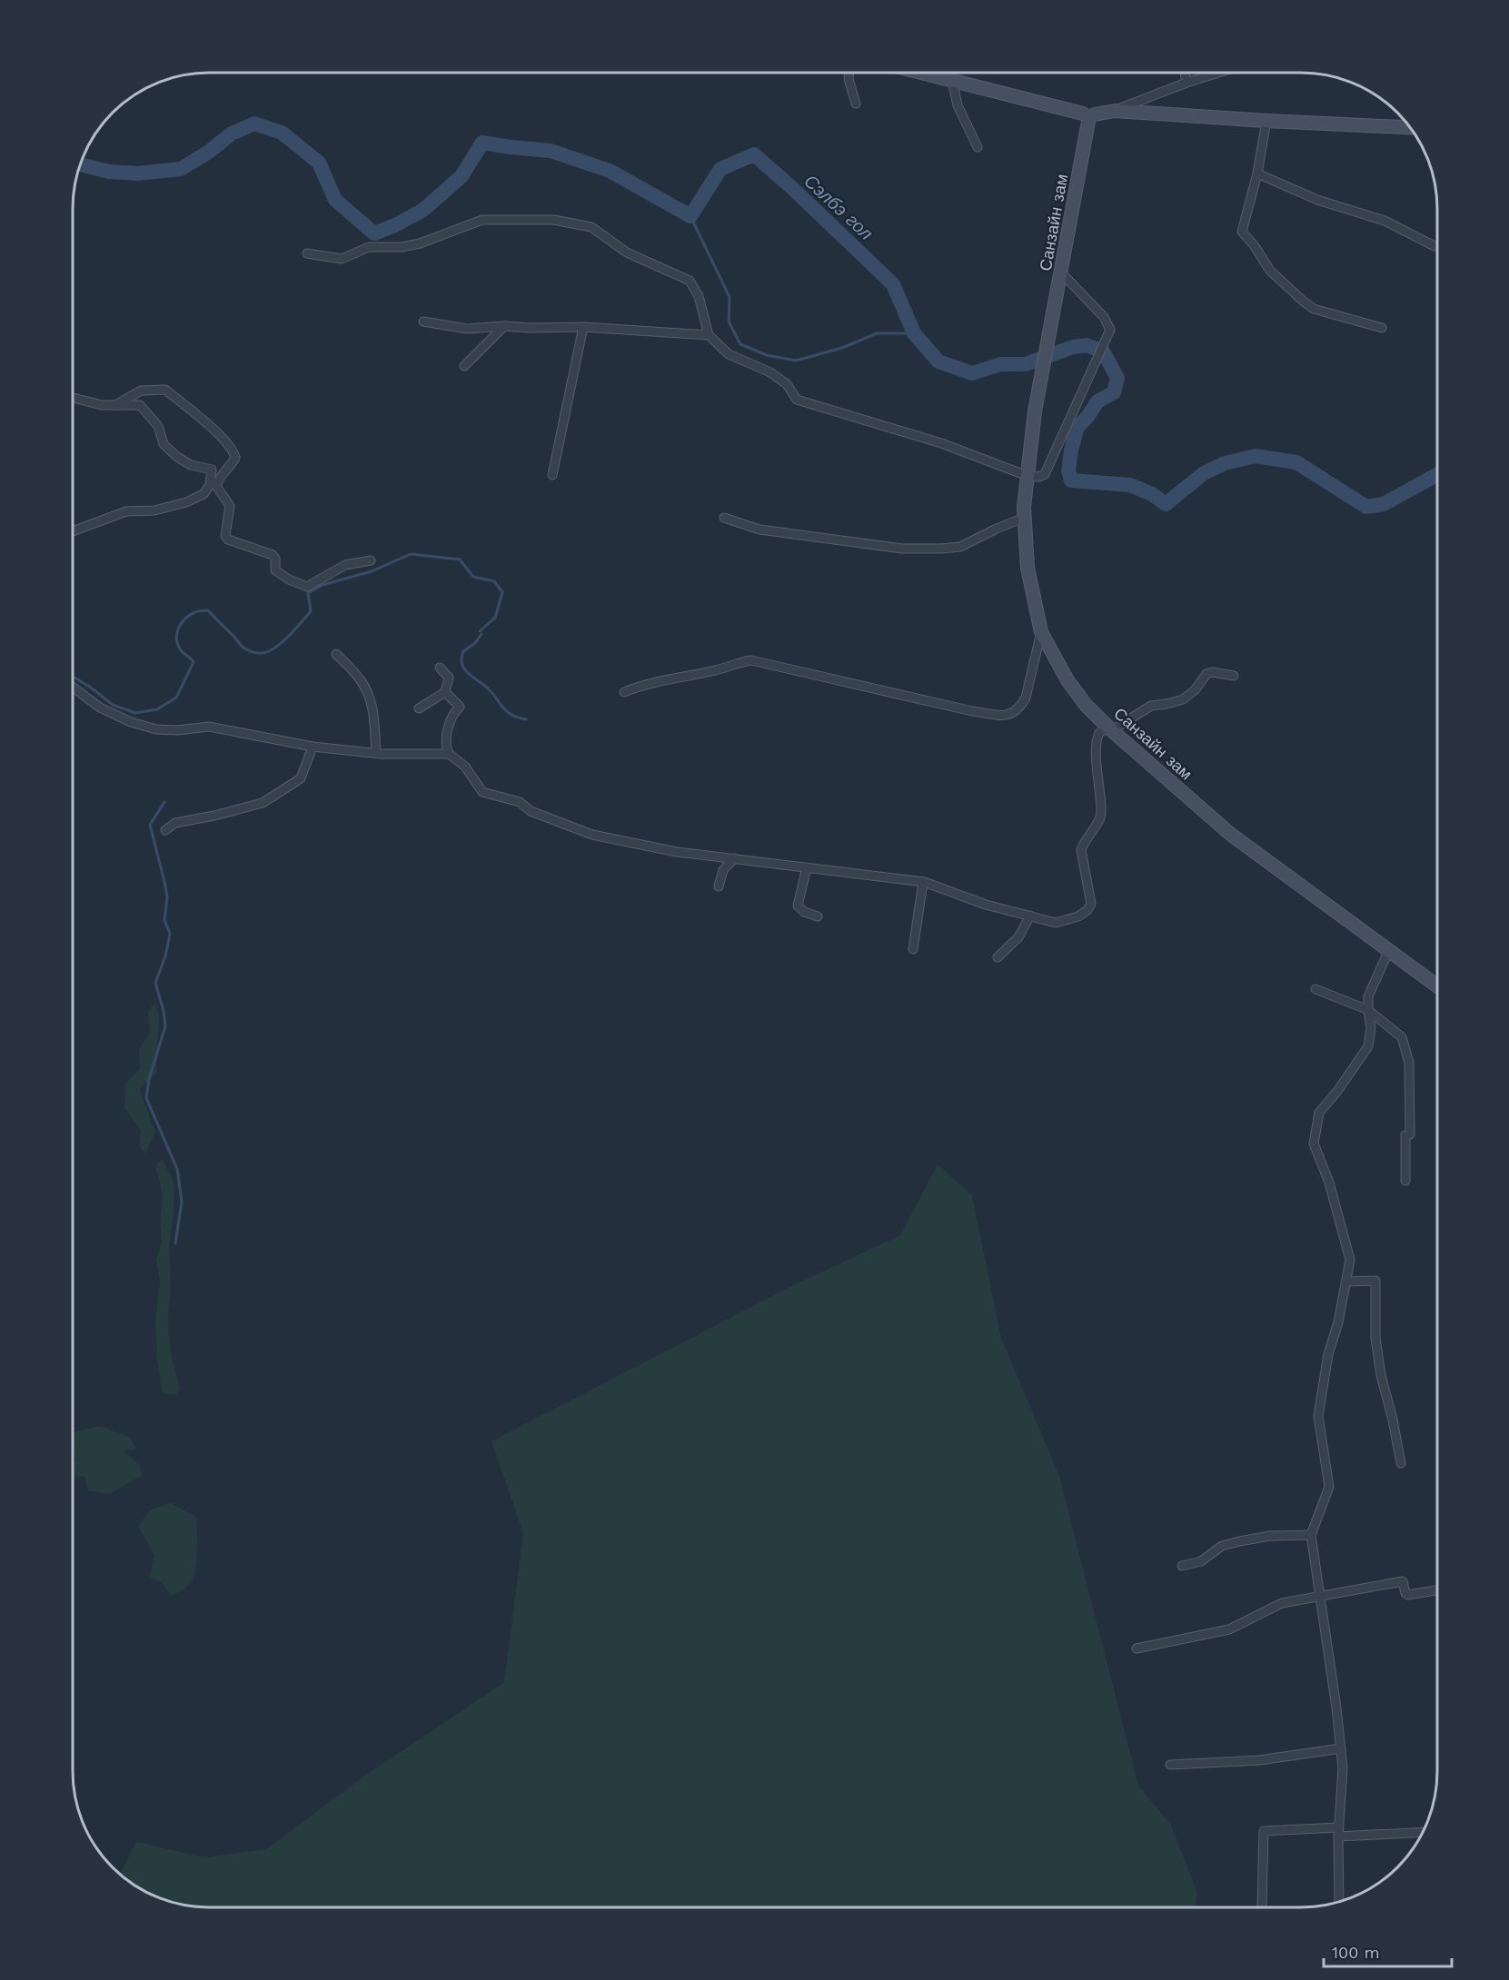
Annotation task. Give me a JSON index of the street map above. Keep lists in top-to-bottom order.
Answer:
{
  "streets": {
    "main road": ["Санзайн зам"]
  },
  "water": ["Сэлбэ гол"],
  "scale_bar": "100 m"
}
